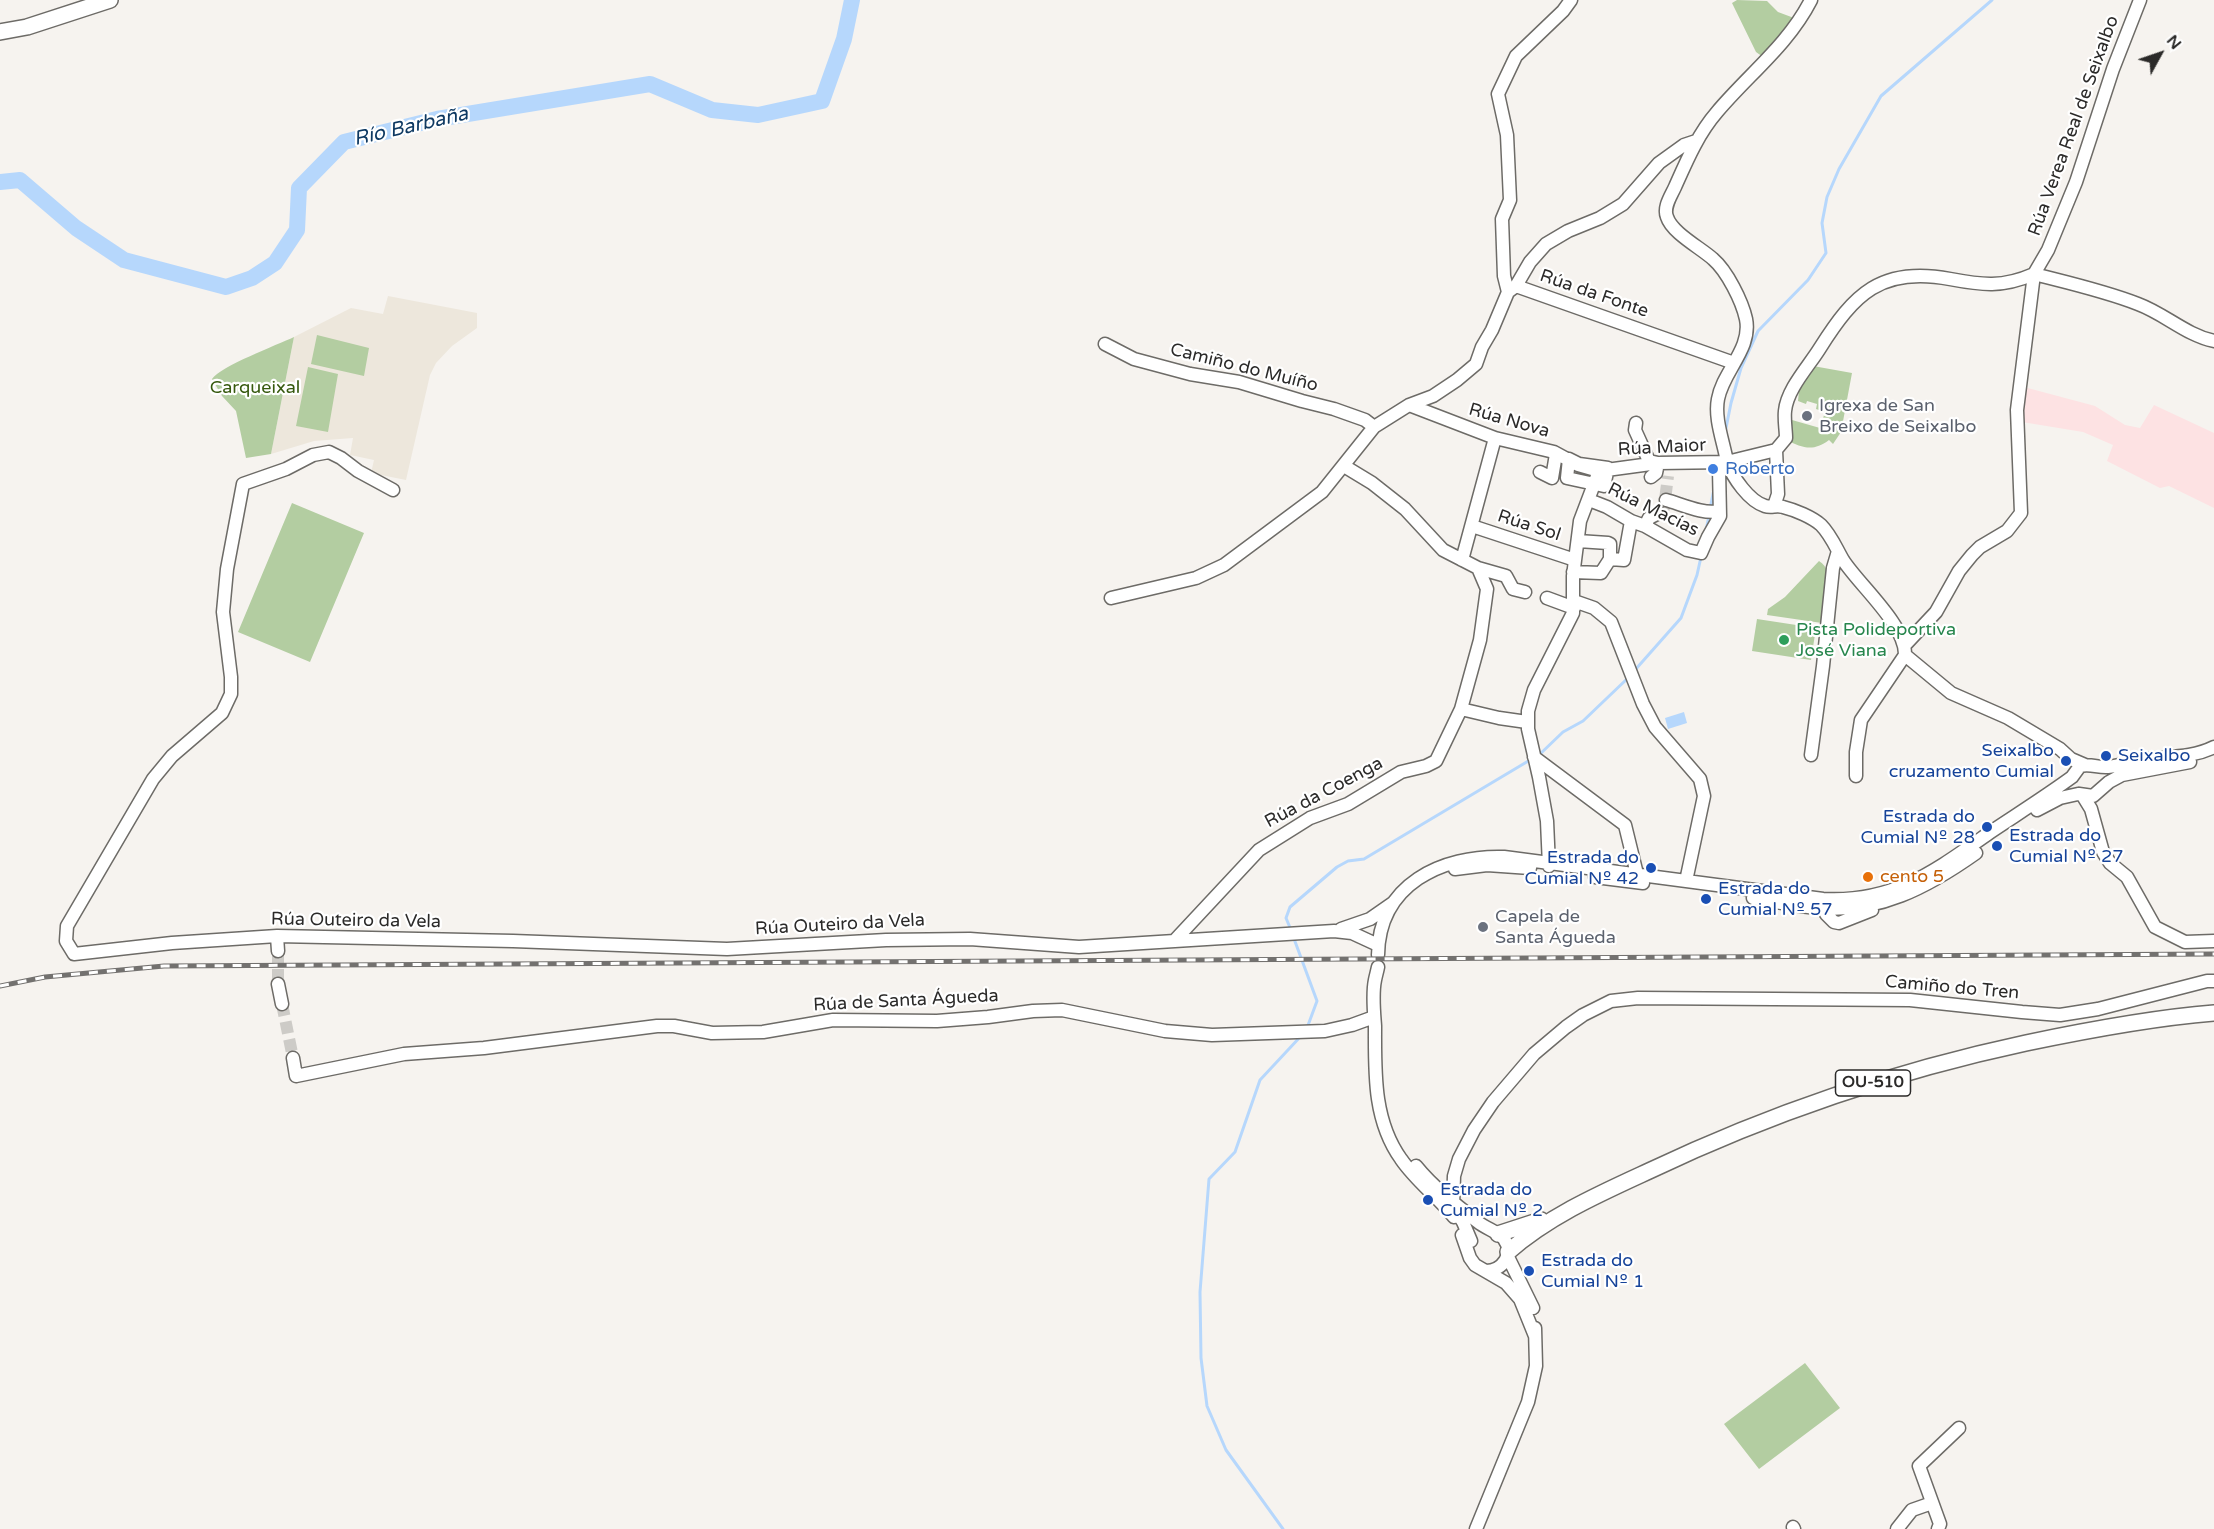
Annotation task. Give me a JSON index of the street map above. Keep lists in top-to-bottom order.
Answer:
{
  "streets": {
    "main road": ["OU-510"],
    "street": [
      "Rúa Verea Real de Seixalbo",
      "Rúa da Fonte",
      "Camiño do Muíño",
      "Rúa Nova",
      "Rúa Maior",
      "Rúa Macías",
      "Rúa Sol",
      "Rúa da Coenga",
      "Rúa Outeiro da Vela",
      "Camiño do Tren",
      "Rúa de Santa Águeda"
    ]
  },
  "crossings": [
    ["Rúa Nova", "Rúa Maior"],
    ["Rúa da Coenga", "Rúa Outeiro da Vela"]
  ],
  "water": ["Río Barbaña"],
  "parks": ["Carqueixal"],
  "places": [
    "Igrexa de San Breixo de Seixalbo",
    "Roberto",
    "Pista Polideportiva José Viana",
    "Seixalbo",
    "Seixalbo cruzamento Cumial",
    "Estrada do Cumial Nº 28",
    "Estrada do Cumial Nº 27",
    "Estrada do Cumial Nº 42",
    "cento 5",
    "Estrada do Cumial Nº 57",
    "Capela de Santa Águeda",
    "Estrada do Cumial Nº 2",
    "Estrada do Cumial Nº 1"
  ],
  "north": "top right"
}
